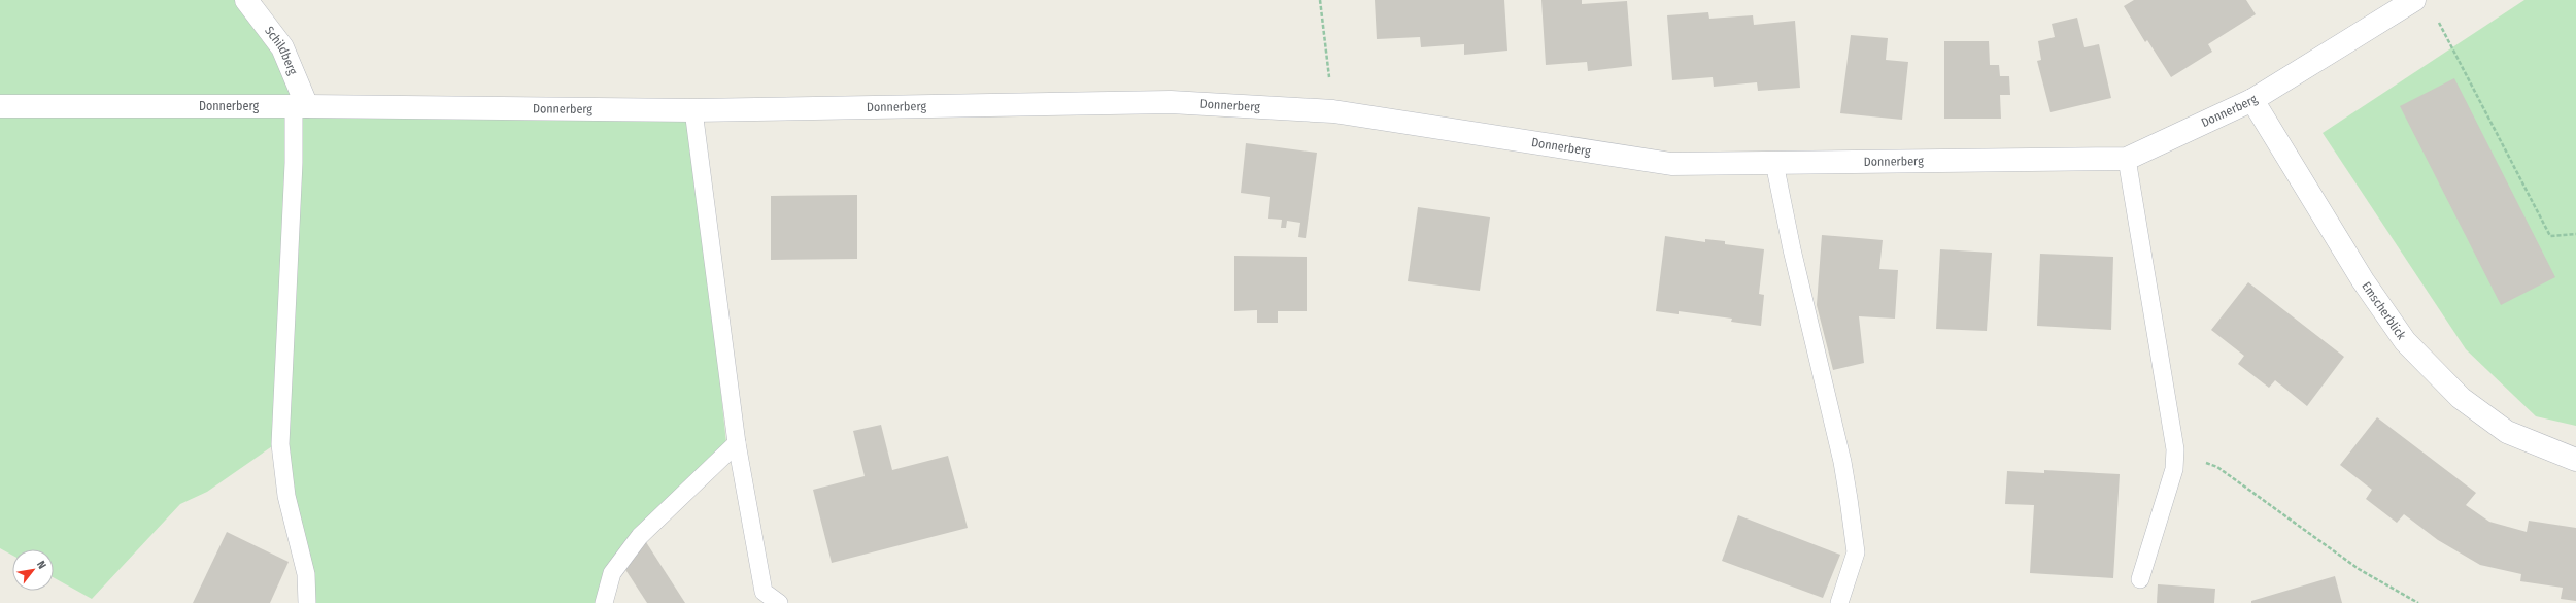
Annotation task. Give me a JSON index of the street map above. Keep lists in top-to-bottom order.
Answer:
{
  "streets": {
    "street": ["Schildberg", "Donnerberg", "Emscherblick"]
  },
  "crossings": [
    ["Schildberg", "Donnerberg"],
    ["Donnerberg", "Emscherblick"]
  ],
  "north": "top right"
}
